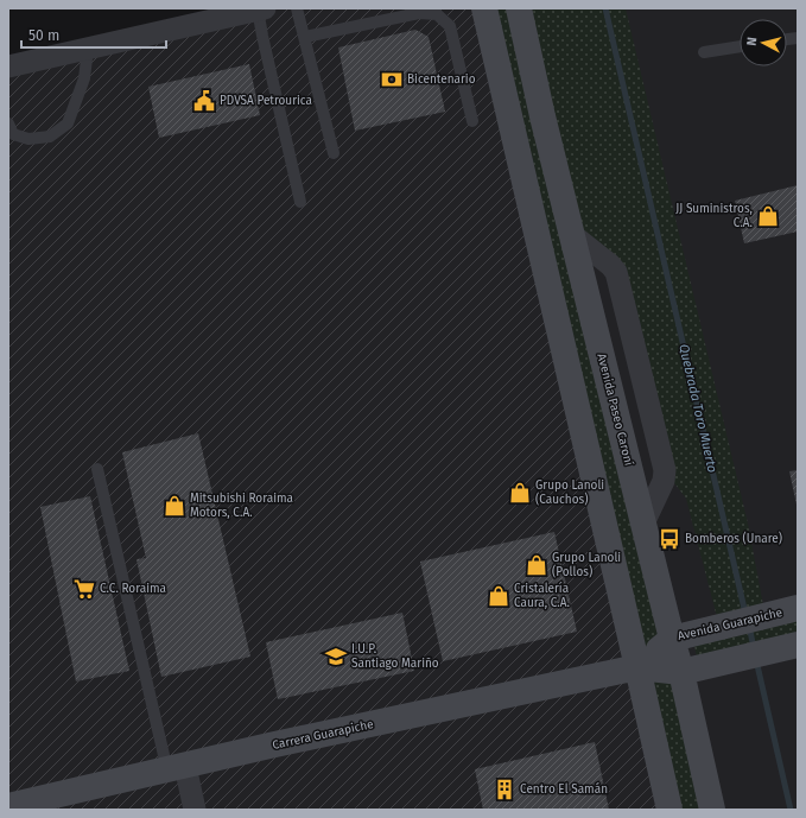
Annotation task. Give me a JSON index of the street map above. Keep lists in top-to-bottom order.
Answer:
{
  "streets": {
    "street": ["Avenida Paseo Caroní", "Avenida Guarapiche", "Carrera Guarapiche"]
  },
  "crossings": [
    ["Avenida Paseo Caroní", "Avenida Guarapiche"],
    ["Avenida Guarapiche", "Carrera Guarapiche"]
  ],
  "water": ["Quebrada Toro Muerto"],
  "places": {
    "bank": ["Bicentenario"],
    "public building": ["PDVSA Petrourica"],
    "shop": [
      "JJ Suministros, C.A.",
      "Grupo Lanoli (Cauchos)",
      "Mitsubishi Roraima Motors, C.A.",
      "Grupo Lanoli (Pollos)",
      "Cristalería Caura, C.A."
    ],
    "bus stop": ["Bomberos (Unare)"],
    "supermarket": ["C.C. Roraima"],
    "school or university": ["I.U.P. Santiago Mariño"],
    "building": ["Centro El Samán"]
  },
  "scale_bar": "50 m",
  "north": "left"
}
